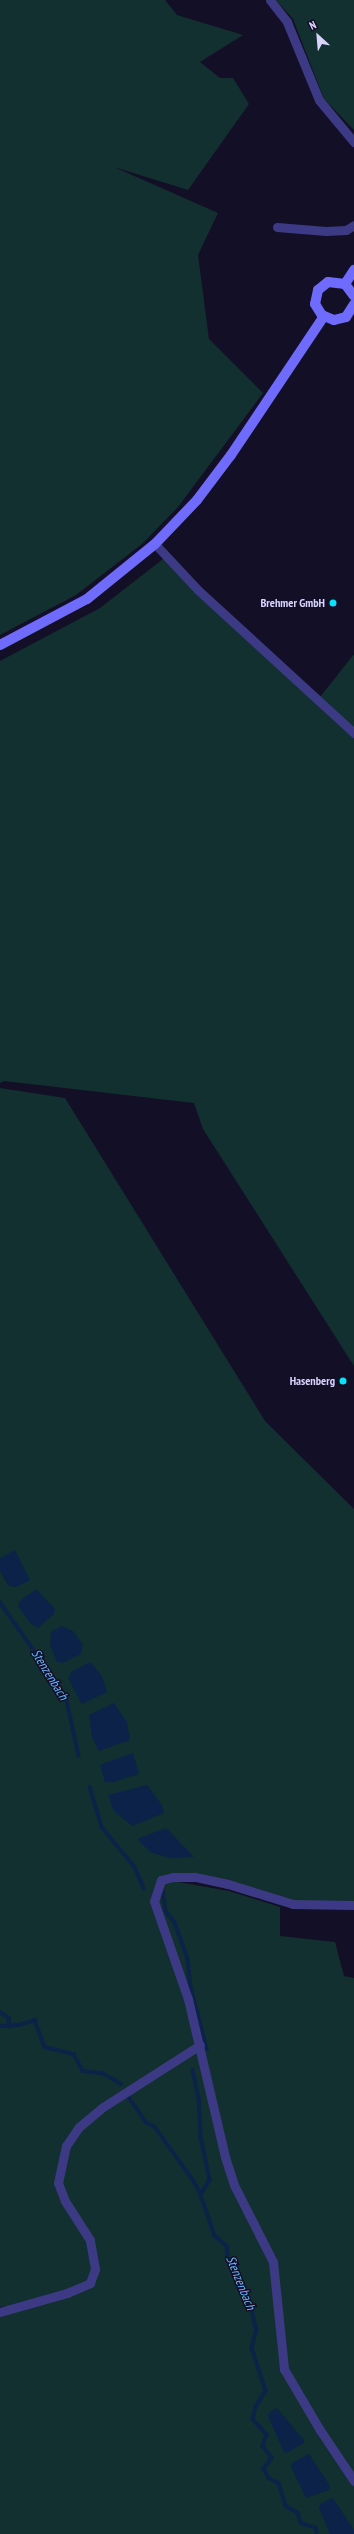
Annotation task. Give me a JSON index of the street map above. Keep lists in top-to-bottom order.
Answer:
{
  "water": ["Stenzenbach"],
  "places": ["Brehmer GmbH", "Hasenberg"],
  "north": "top left"
}
